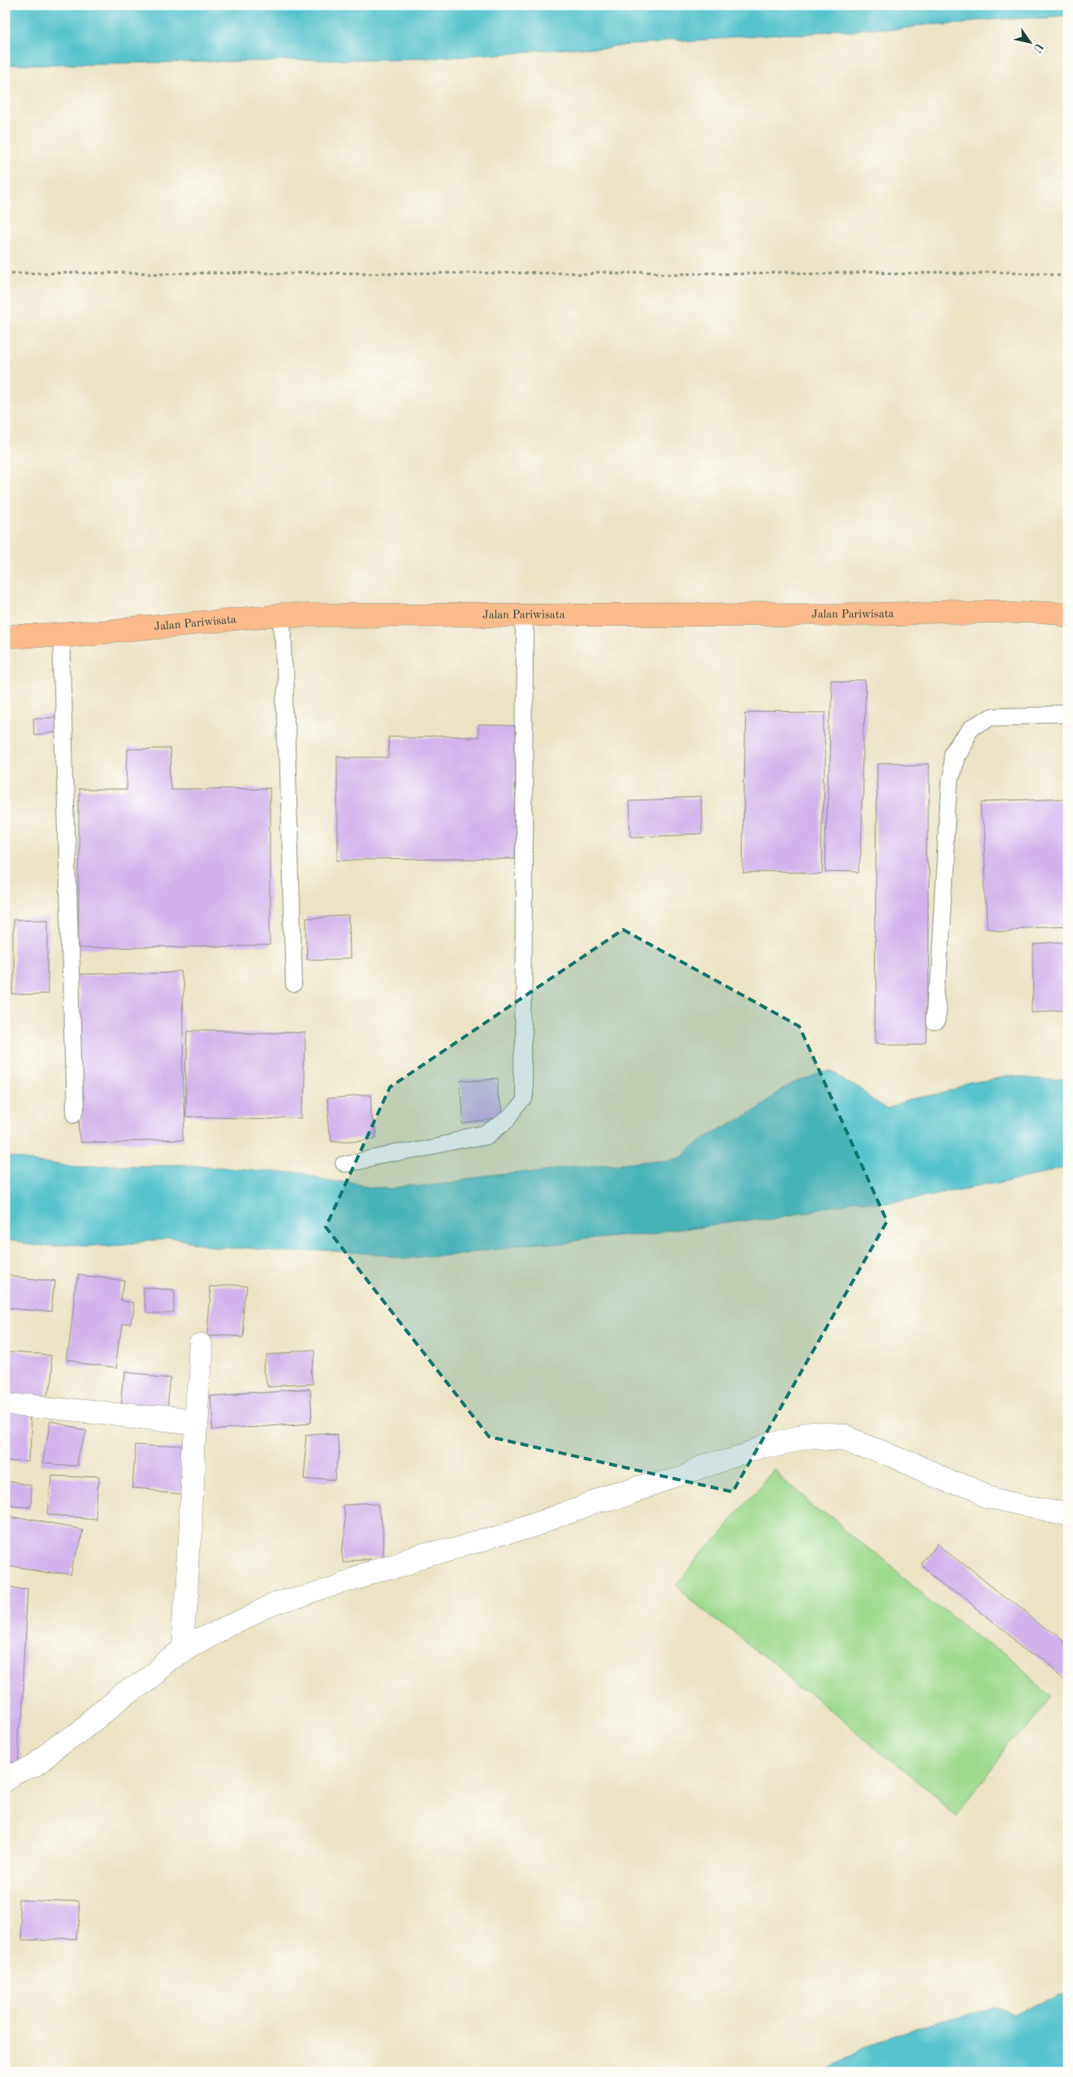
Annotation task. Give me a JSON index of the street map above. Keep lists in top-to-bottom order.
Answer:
{
  "streets": {
    "main road": ["Jalan Pariwisata"]
  },
  "north": "bottom right"
}
